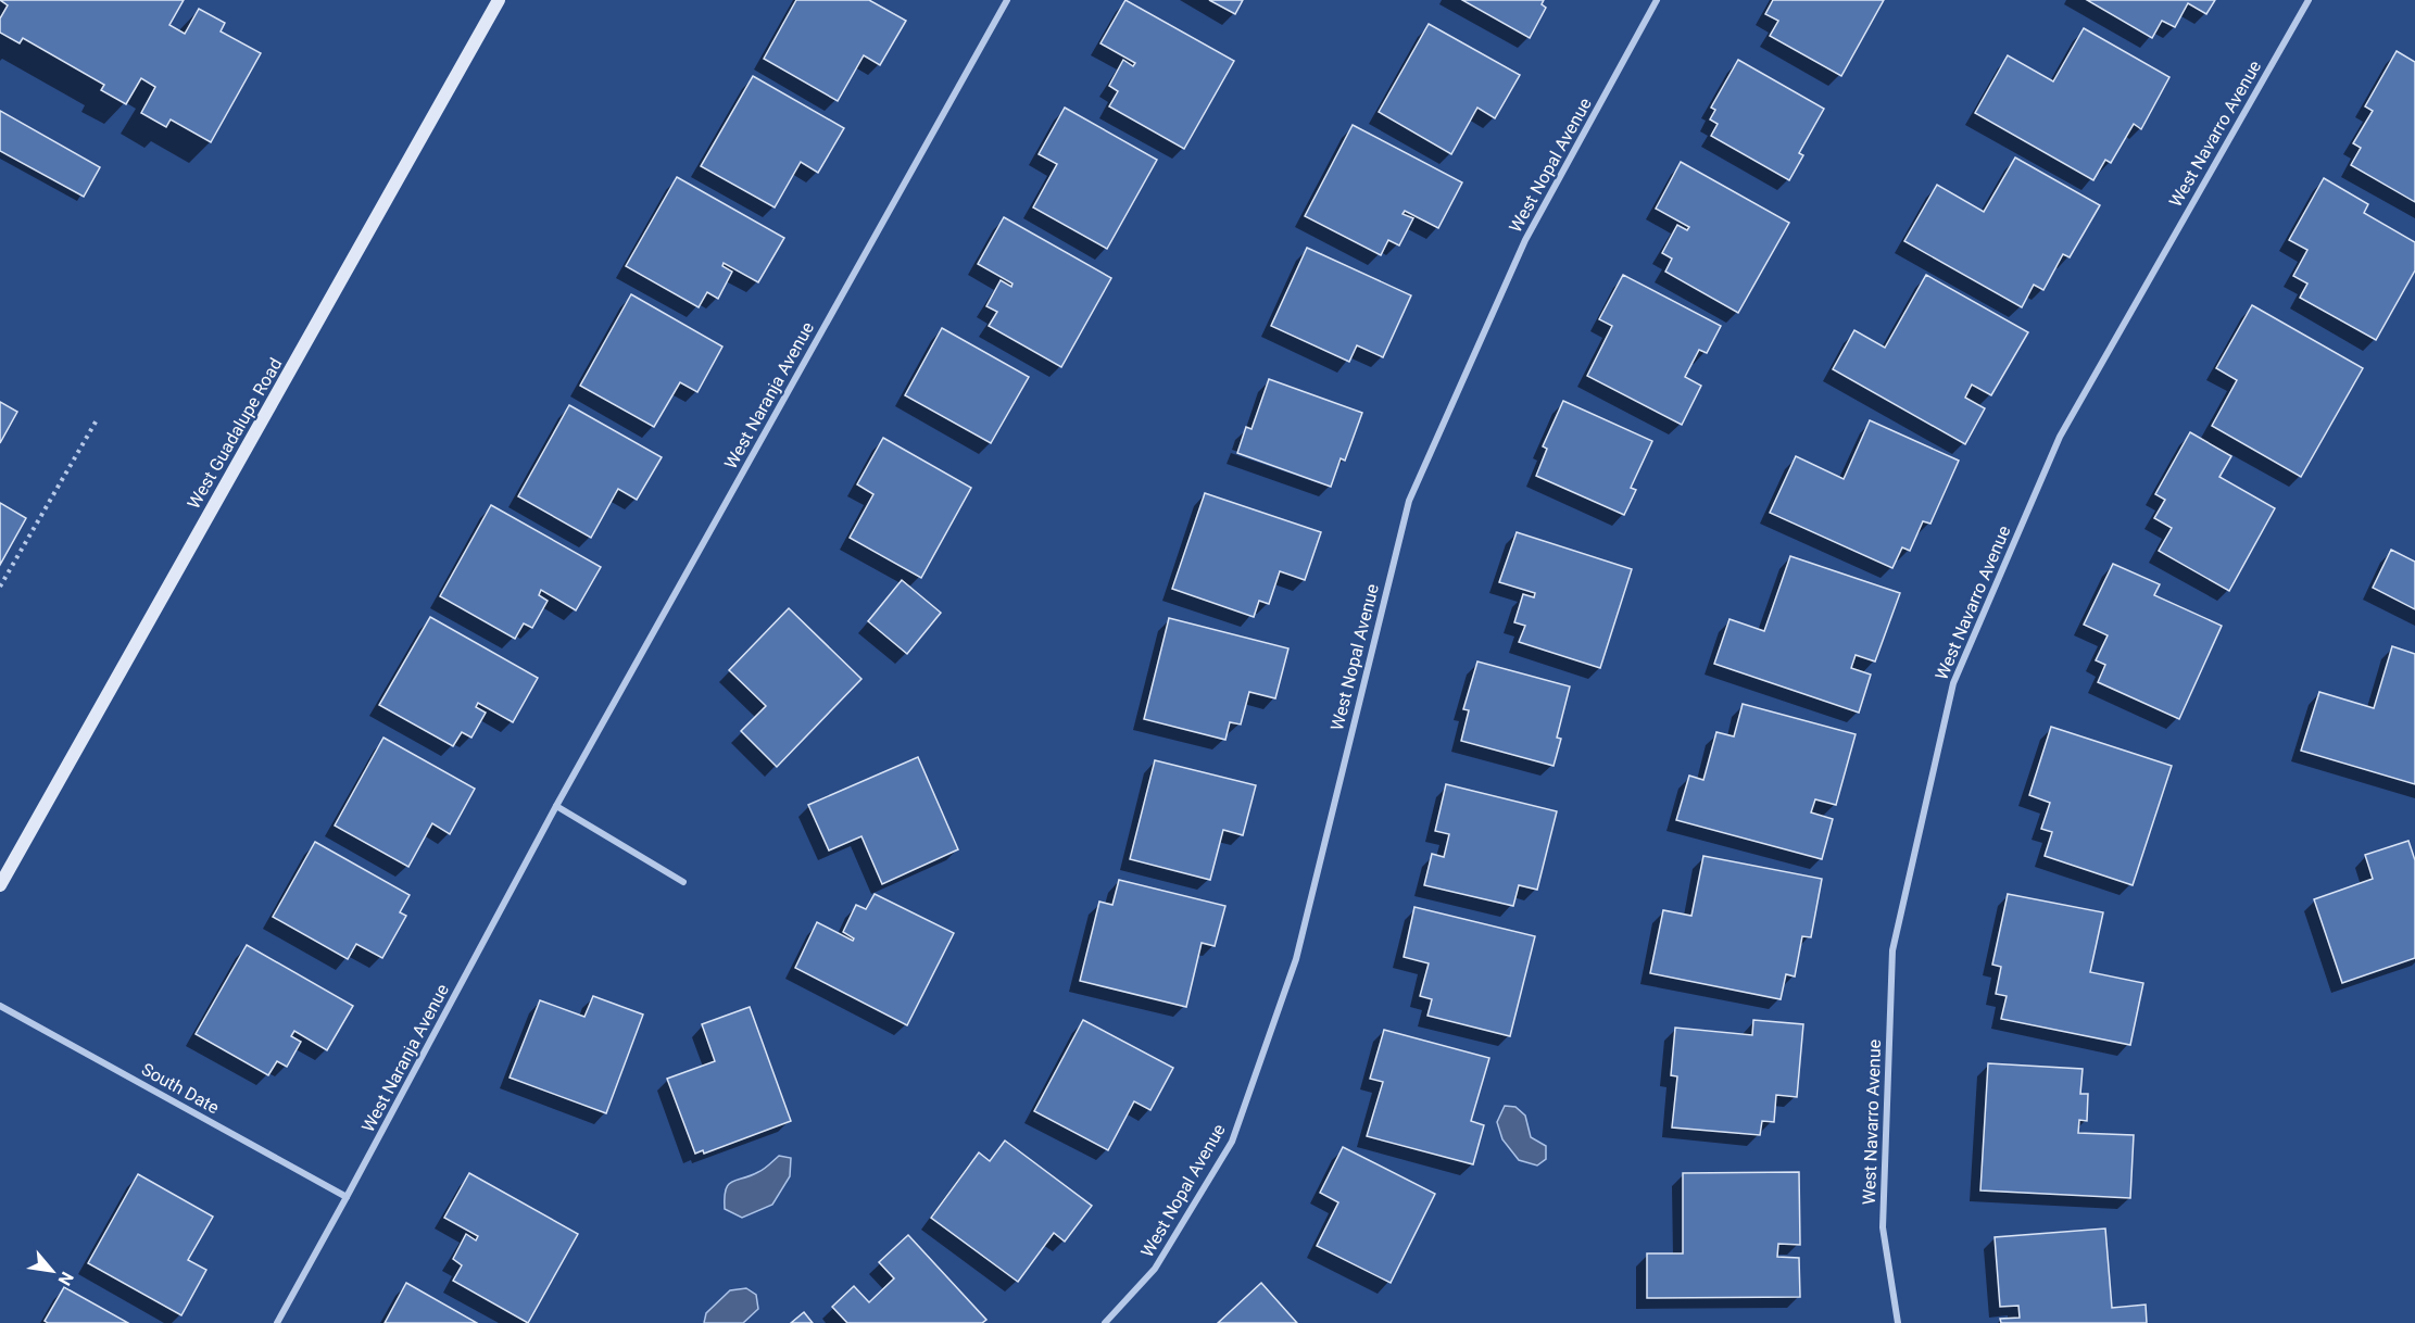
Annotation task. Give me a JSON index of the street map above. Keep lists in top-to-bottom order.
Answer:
{
  "streets": {
    "main road": ["West Guadalupe Road"],
    "street": [
      "West Navarro Avenue",
      "West Nopal Avenue",
      "West Naranja Avenue",
      "South Date"
    ]
  },
  "crossings": [
    ["West Naranja Avenue", "South Date"]
  ],
  "north": "bottom right"
}
